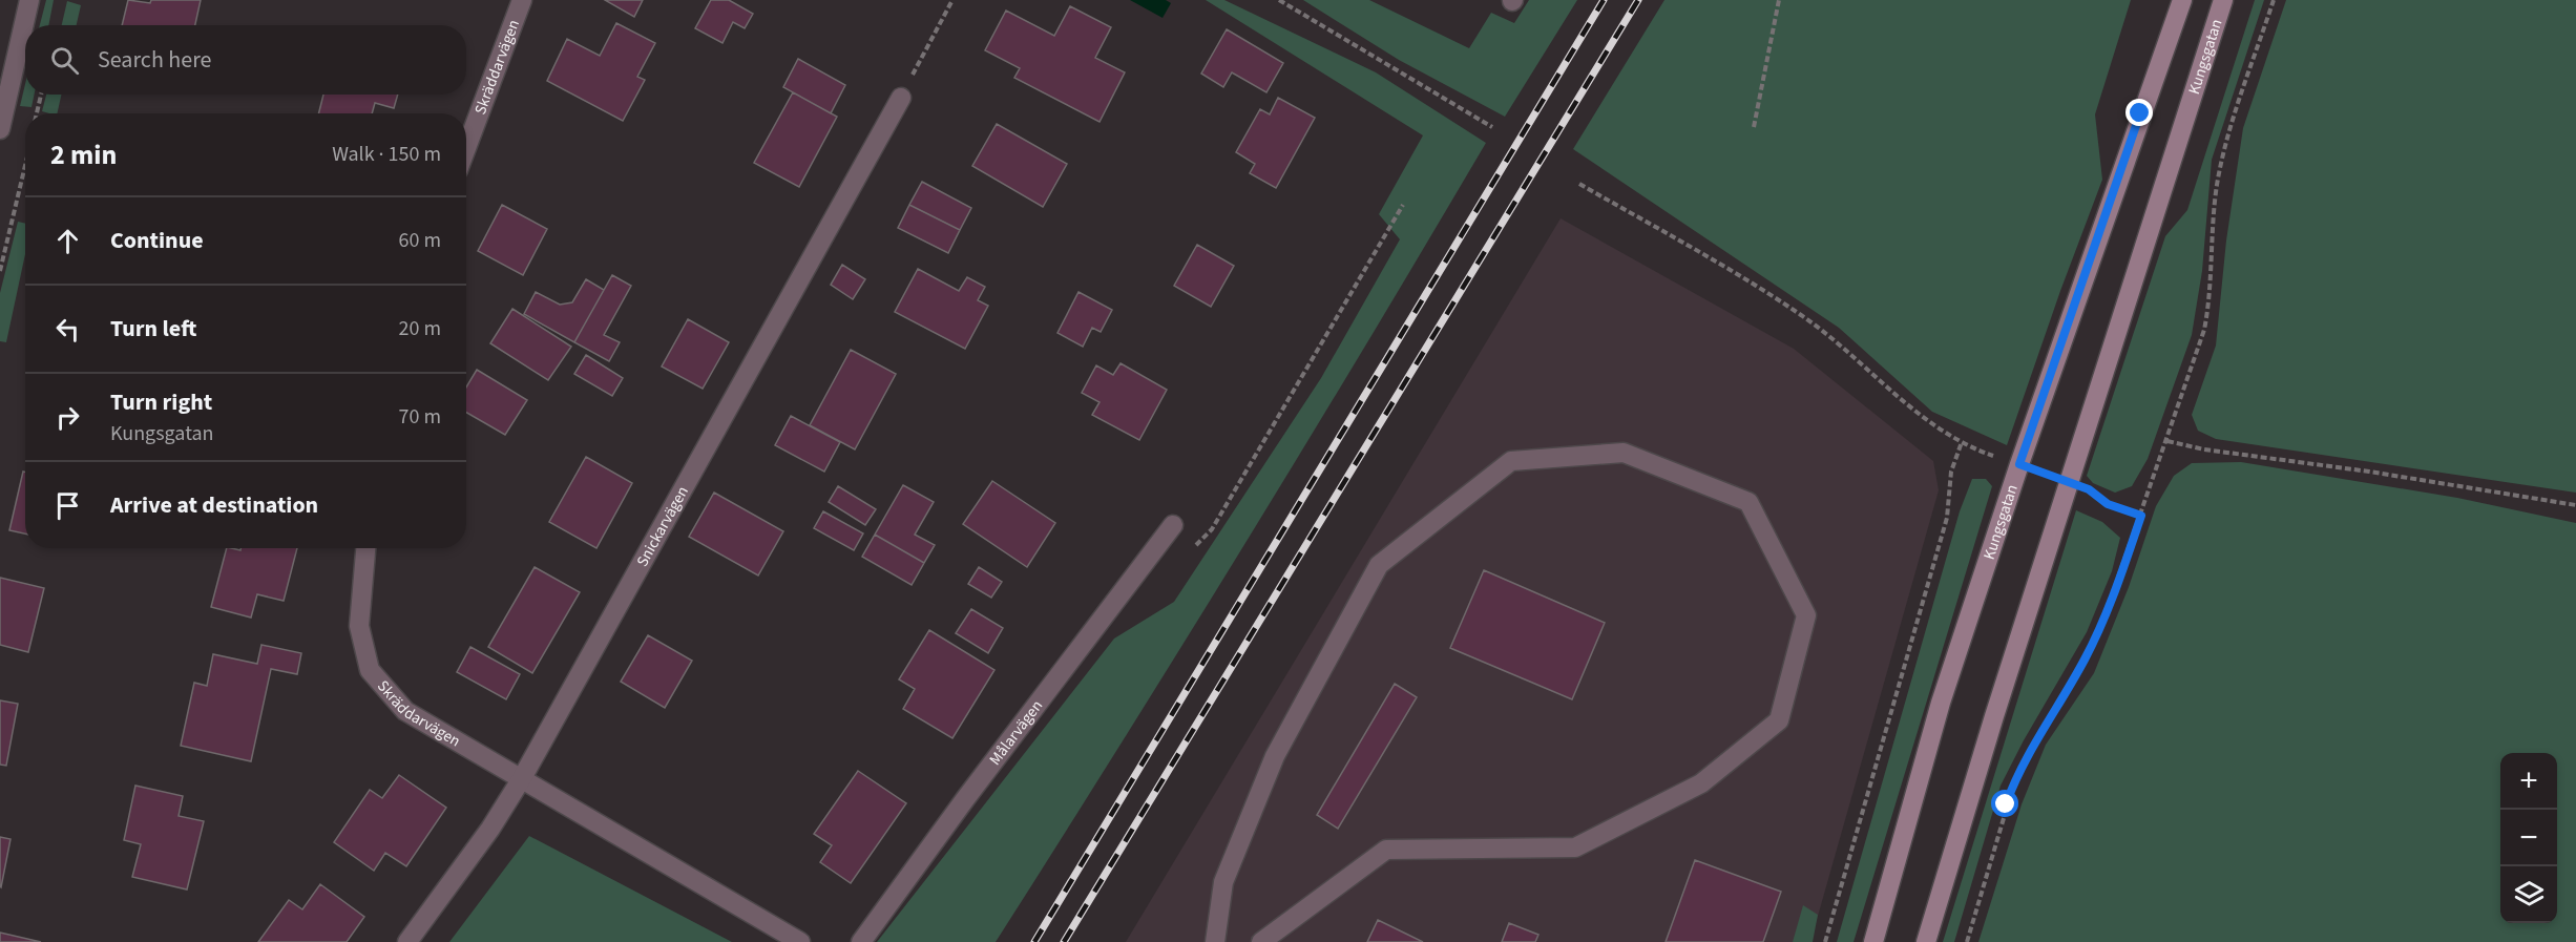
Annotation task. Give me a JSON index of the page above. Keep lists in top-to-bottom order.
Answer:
{
  "streets": {
    "main road": ["Kungsgatan"],
    "street": ["Skräddarvägen", "Snickarvägen", "Målarvägen"]
  },
  "crossings": [
    ["Skräddarvägen", "Snickarvägen"]
  ],
  "page": {
    "search": "Search here",
    "heading": ["2 min", "Walk · 150 m"],
    "list": [
      ["Continue", "60 m"],
      ["Turn left", "20 m"],
      ["Turn right", "Kungsgatan", "70 m"],
      "Arrive at destination"
    ],
    "map_buttons": ["+", "−"]
  }
}
